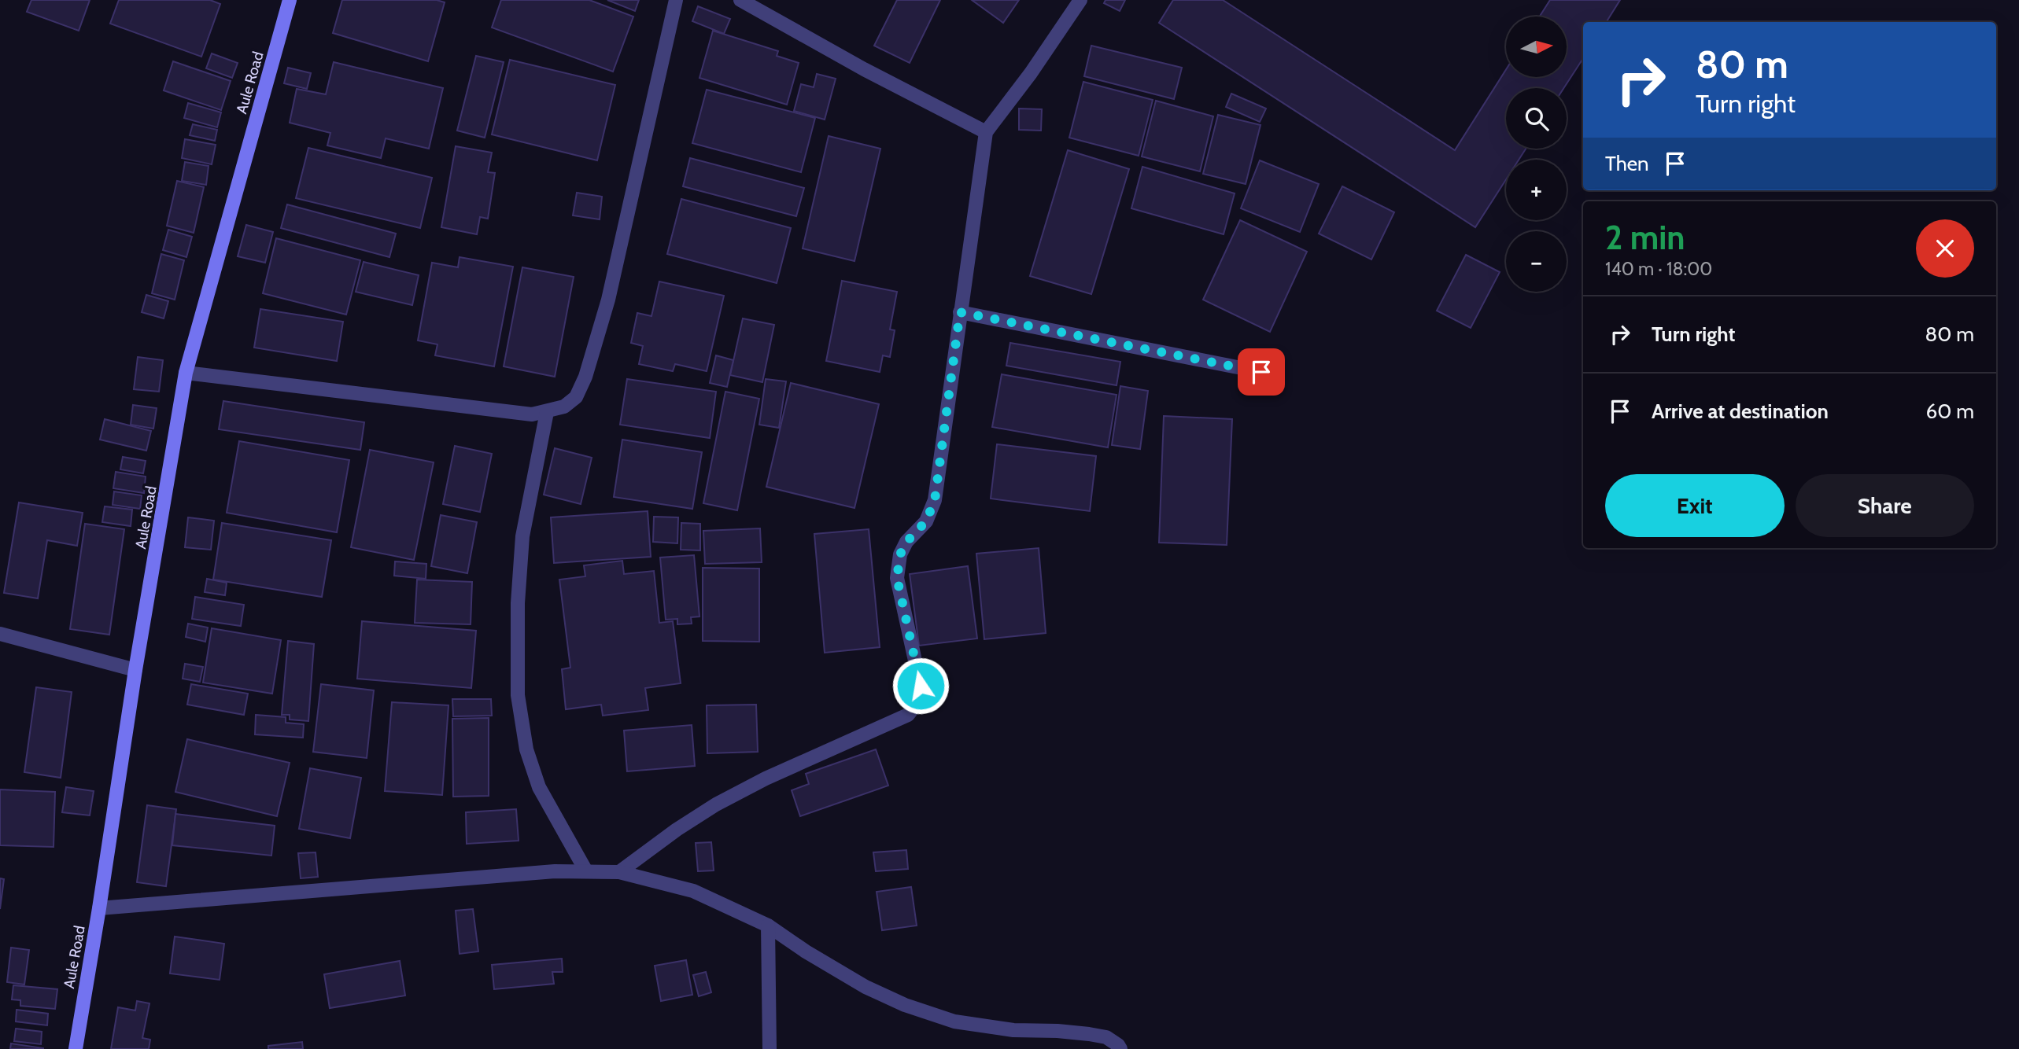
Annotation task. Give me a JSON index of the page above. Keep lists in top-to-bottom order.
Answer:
{
  "streets": {
    "street": ["Aule Road"]
  },
  "north": "right",
  "page": {
    "map_buttons": ["+", "−"],
    "turn": ["80 m", "Turn right"],
    "then": "Then",
    "heading": ["2 min", "140 m · 18:00"],
    "list": [
      {
        "name": "Turn right",
        "value": "80 m"
      },
      {
        "name": "Arrive at destination",
        "value": "60 m"
      }
    ],
    "buttons": ["Exit", "Share"]
  }
}
